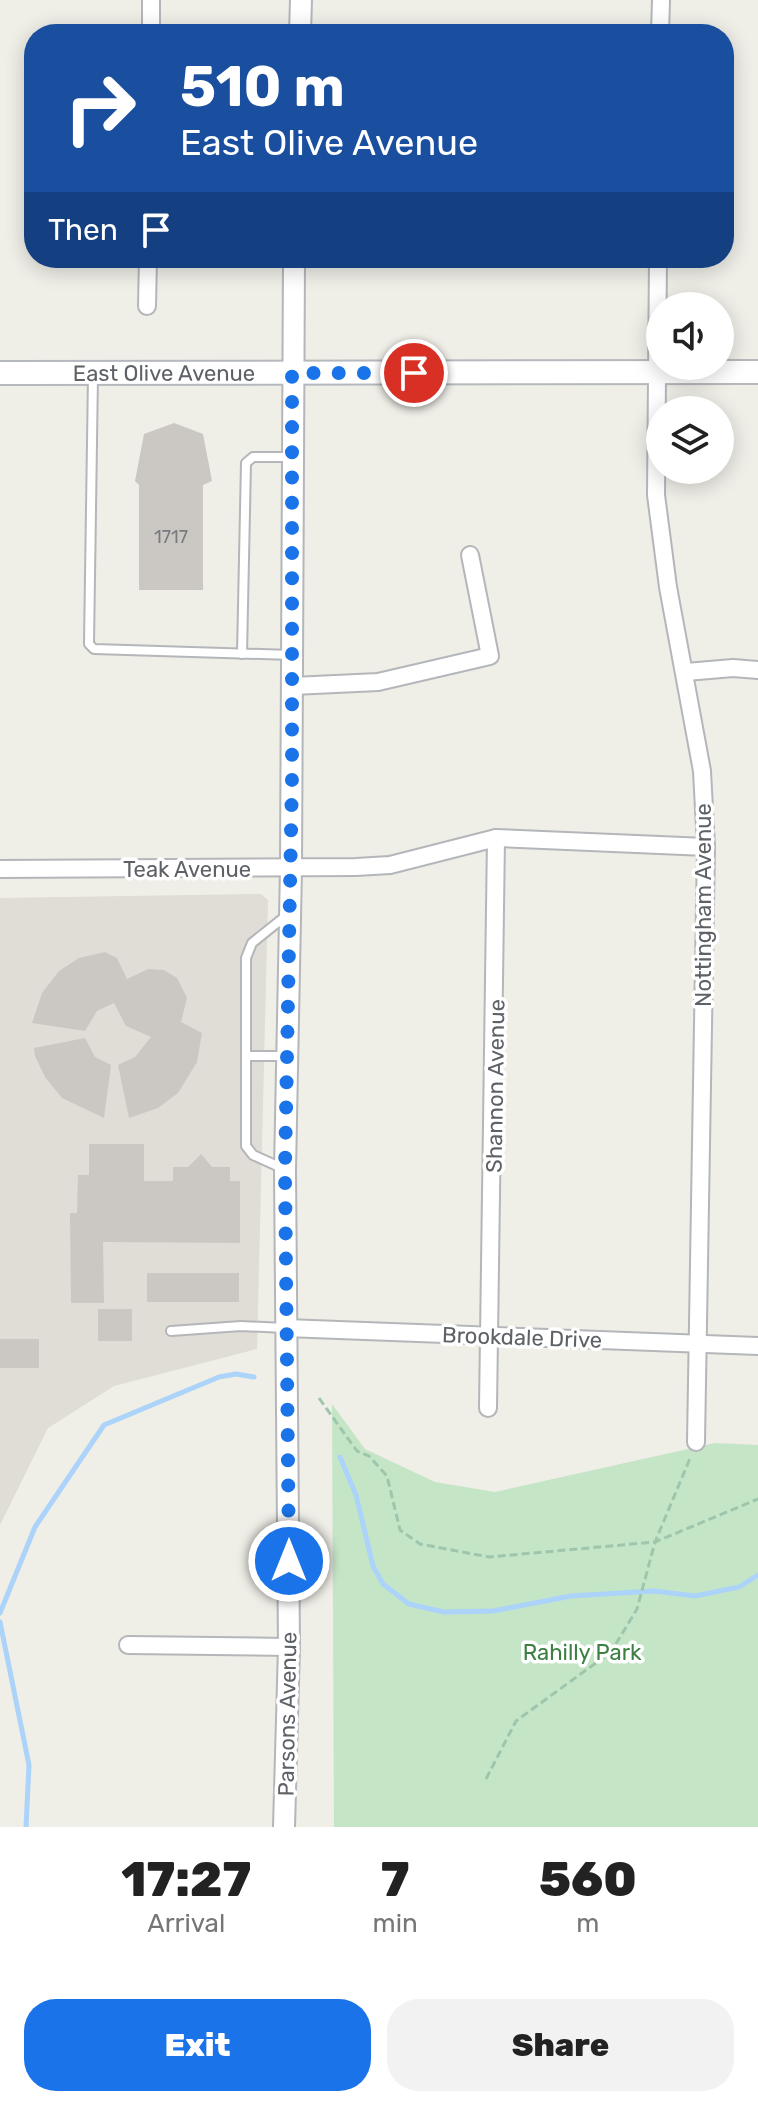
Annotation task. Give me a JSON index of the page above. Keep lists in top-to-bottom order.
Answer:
{
  "streets": {
    "main road": ["East Olive Avenue"],
    "street": [
      "Teak Avenue",
      "Nottingham Avenue",
      "Shannon Avenue",
      "Brookdale Drive",
      "Parsons Avenue"
    ]
  },
  "crossings": [
    ["East Olive Avenue", "Parsons Avenue"],
    ["Teak Avenue", "Nottingham Avenue"],
    ["Teak Avenue", "Shannon Avenue"],
    ["Teak Avenue", "Parsons Avenue"],
    ["Nottingham Avenue", "Brookdale Drive"],
    ["Shannon Avenue", "Brookdale Drive"],
    ["Brookdale Drive", "Parsons Avenue"]
  ],
  "parks": ["Rahilly Park"],
  "house_numbers": ["1717"],
  "page": {
    "turn": ["510 m", "East Olive Avenue"],
    "then": "Then",
    "eta": [
      "17:27",
      "Arrival",
      "7",
      "min",
      "560",
      "m"
    ],
    "buttons": ["Exit", "Share"]
  }
}
